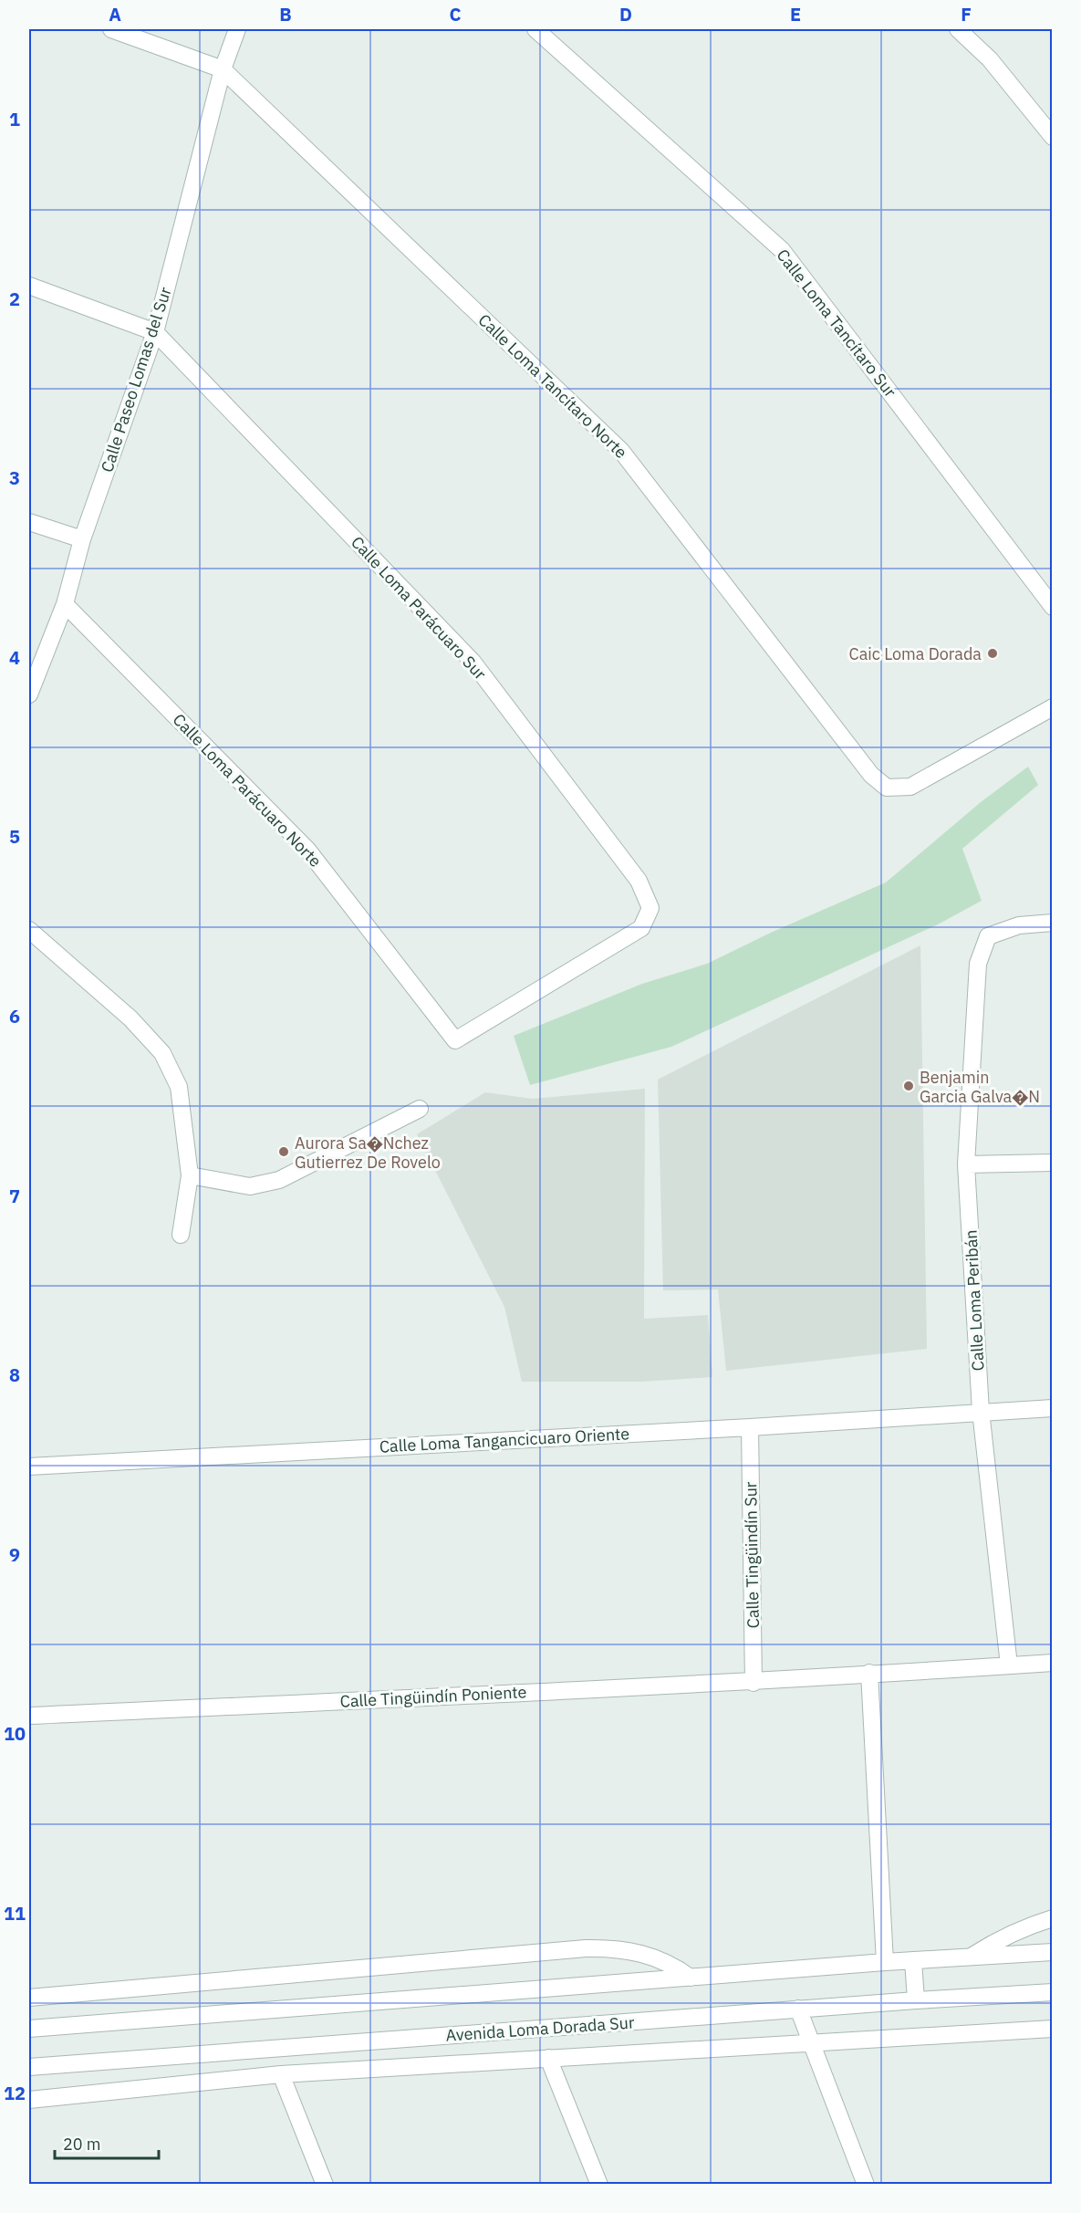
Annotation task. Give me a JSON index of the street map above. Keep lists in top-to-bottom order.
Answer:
{
  "streets": {
    "street": [
      "Calle Loma Tancítaro Sur",
      "Calle Paseo Lomas del Sur",
      "Calle Loma Tancítaro Norte",
      "Calle Loma Parácuaro Sur",
      "Calle Loma Parácuaro Norte",
      "Calle Loma Peribán",
      "Calle Loma Tangancicuaro Oriente",
      "Calle Tingüindín Sur",
      "Calle Tingüindín Poniente",
      "Avenida Loma Dorada Sur"
    ]
  },
  "crossings": [
    ["Calle Paseo Lomas del Sur", "Calle Loma Tancítaro Norte"],
    ["Calle Paseo Lomas del Sur", "Calle Loma Parácuaro Sur"],
    ["Calle Paseo Lomas del Sur", "Calle Loma Parácuaro Norte"],
    ["Calle Loma Parácuaro Sur", "Calle Loma Parácuaro Norte"],
    ["Calle Loma Peribán", "Calle Loma Tangancicuaro Oriente"],
    ["Calle Loma Peribán", "Calle Tingüindín Poniente"],
    ["Calle Loma Tangancicuaro Oriente", "Calle Tingüindín Sur"],
    ["Calle Tingüindín Sur", "Calle Tingüindín Poniente"]
  ],
  "places": ["Caic Loma Dorada", "Benjamin Garcia Galva�N", "Aurora Sa�Nchez Gutierrez De Rovelo"],
  "scale_bar": "20 m",
  "grid": {
    "columns": [
      "A",
      "B",
      "C",
      "D",
      "E",
      "F"
    ],
    "rows": [
      "1",
      "2",
      "3",
      "4",
      "5",
      "6",
      "7",
      "8",
      "9",
      "10",
      "11",
      "12"
    ]
  }
}
